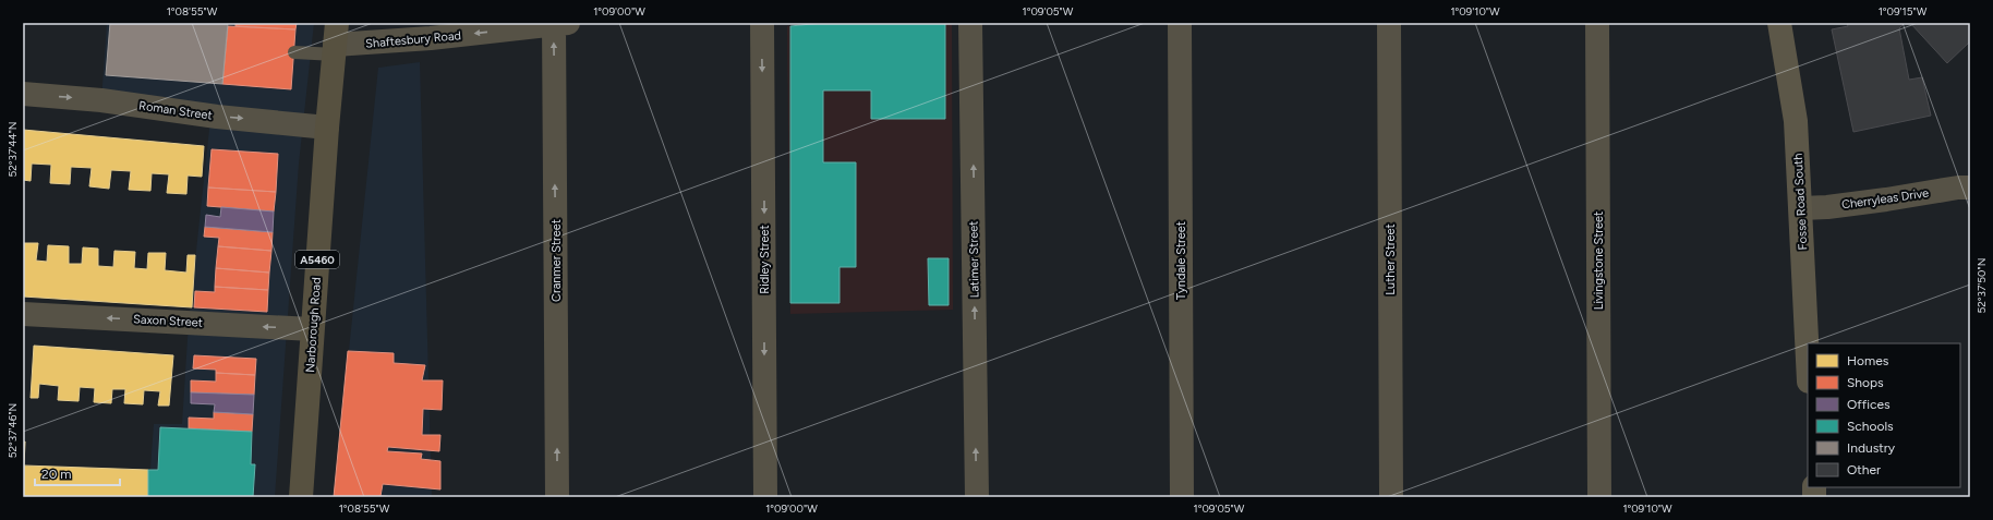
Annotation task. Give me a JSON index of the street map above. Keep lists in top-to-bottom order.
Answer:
{
  "streets": {
    "main road": ["A5460", "Narborough Road"],
    "street": [
      "Shaftesbury Road",
      "Roman Street",
      "Cherryleas Drive",
      "Fosse Road South",
      "Ridley Street",
      "Latimer Street",
      "Luther Street",
      "Cranmer Street",
      "Tyndale Street",
      "Livingstone Street",
      "Saxon Street"
    ]
  },
  "crossings": [
    ["Shaftesbury Road", "Cranmer Street"],
    ["Shaftesbury Road", "Narborough Road"],
    ["Roman Street", "Narborough Road"],
    ["Cherryleas Drive", "Fosse Road South"],
    ["Saxon Street", "Narborough Road"]
  ],
  "one_way": [
    "Shaftesbury Road",
    "Roman Street",
    "Ridley Street",
    "Latimer Street",
    "Cranmer Street",
    "Saxon Street"
  ],
  "legend": [
    "Homes",
    "Shops",
    "Offices",
    "Schools",
    "Industry",
    "Other"
  ],
  "scale_bar": "20 m",
  "coordinates": [
    "1°08'55\"W",
    "1°09'00\"W",
    "1°09'05\"W",
    "1°09'10\"W",
    "1°09'15\"W",
    "52°37'44\"N",
    "52°37'50\"N",
    "52°37'46\"N"
  ]
}
